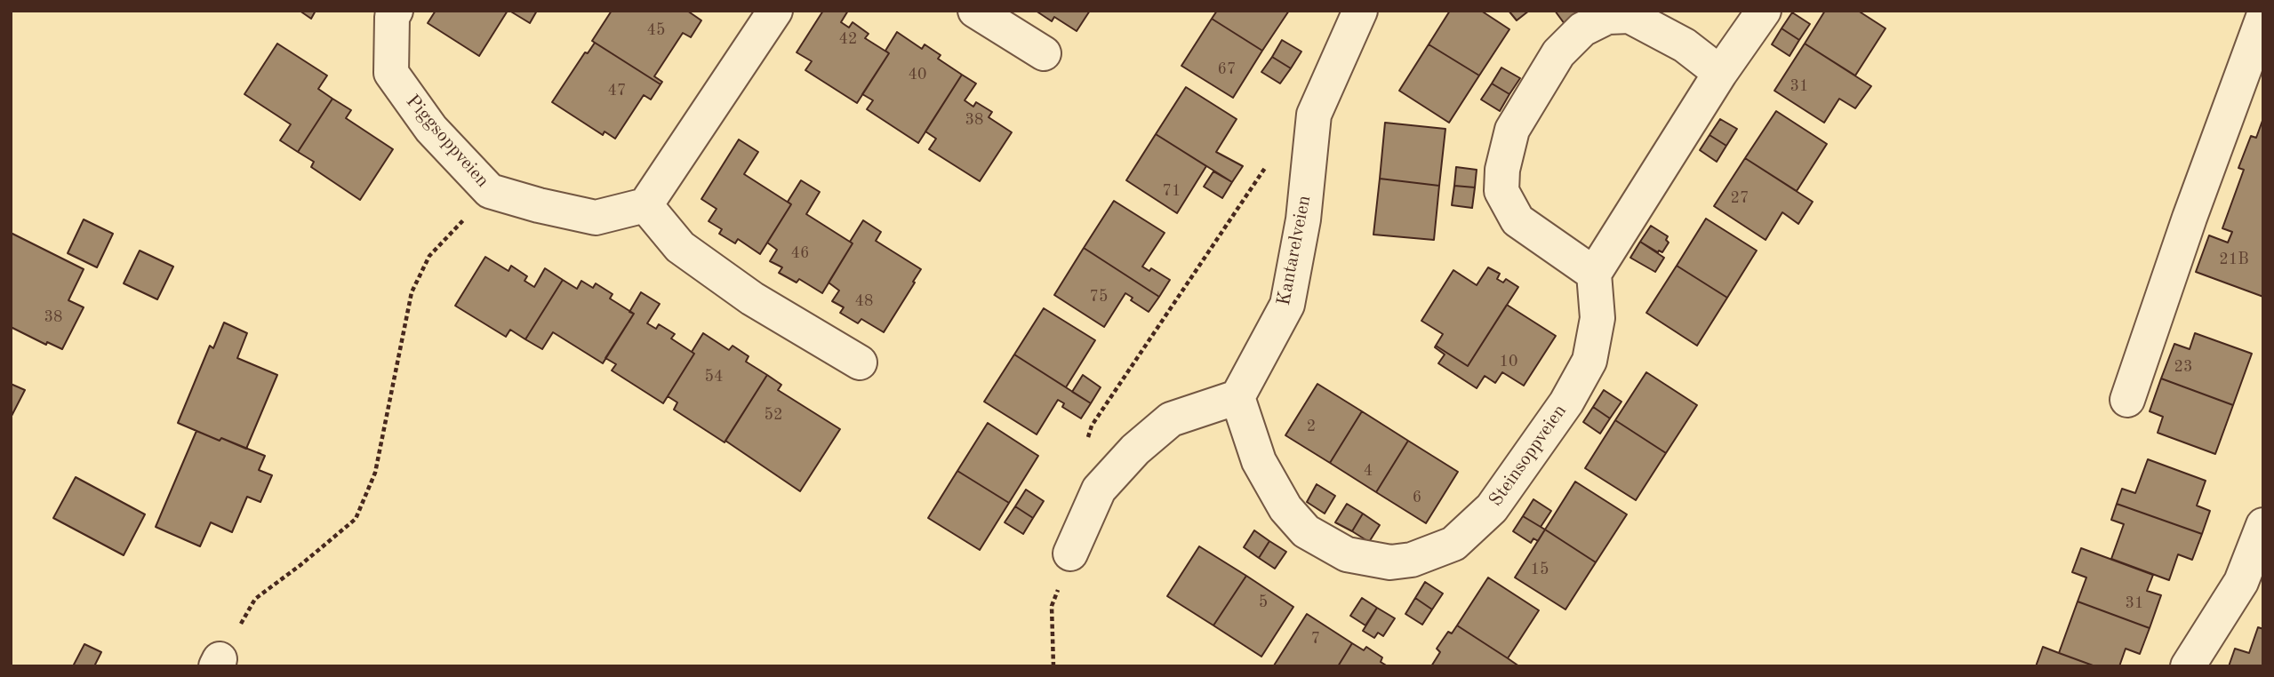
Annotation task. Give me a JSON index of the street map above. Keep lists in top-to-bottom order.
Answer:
{
  "streets": {
    "street": ["Piggsoppveien", "Kantarelveien", "Steinsoppveien"]
  },
  "crossings": [
    ["Kantarelveien", "Steinsoppveien"]
  ],
  "house_numbers": [
    "45",
    "42",
    "67",
    "40",
    "31",
    "47",
    "38",
    "71",
    "27",
    "46",
    "21B",
    "75",
    "48",
    "38",
    "10",
    "23",
    "54",
    "52",
    "2",
    "4",
    "6",
    "15",
    "5",
    "31",
    "7"
  ]
}
